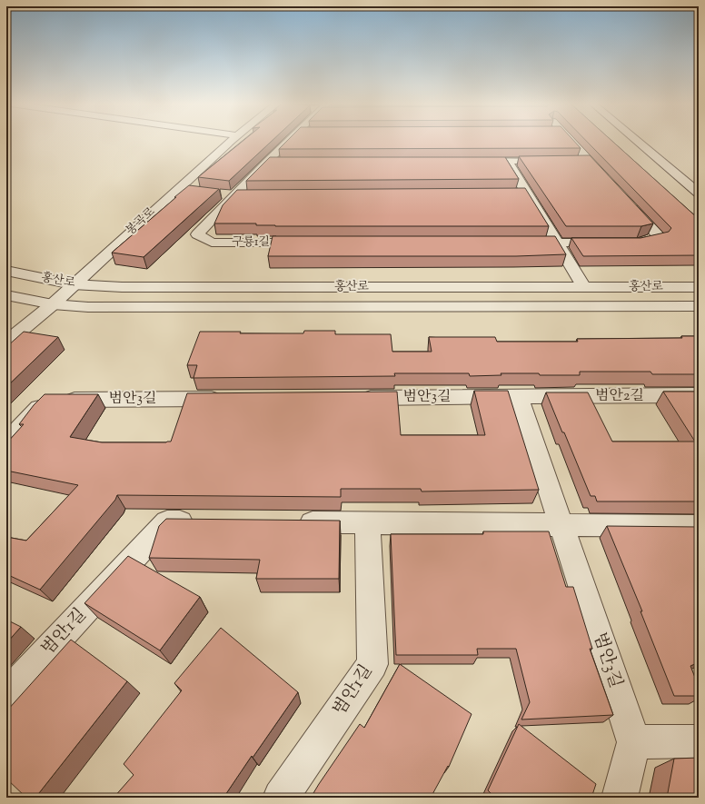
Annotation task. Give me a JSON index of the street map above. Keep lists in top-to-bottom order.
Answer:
{
  "streets": {
    "street": [
      "봉곡로",
      "구룡1길",
      "홍산로",
      "범안2길",
      "범안3길",
      "범안1길"
    ]
  },
  "crossings": [
    ["봉곡로", "홍산로"],
    ["범안2길", "범안3길"]
  ]
}
